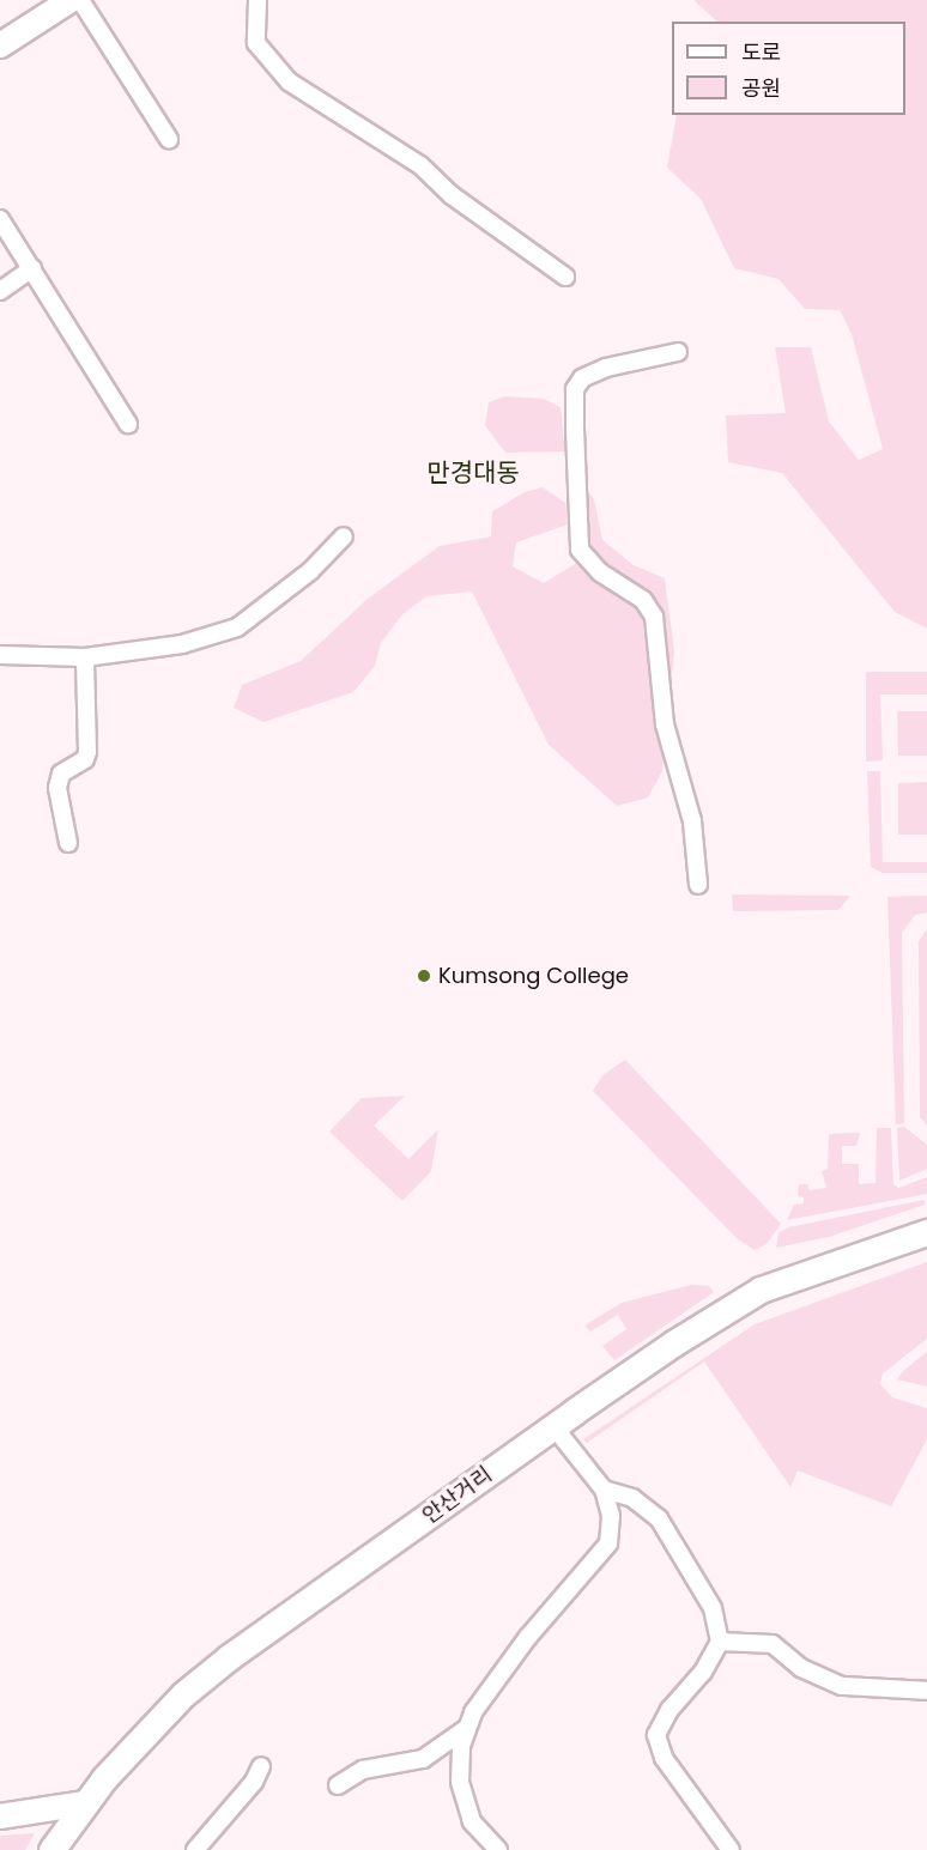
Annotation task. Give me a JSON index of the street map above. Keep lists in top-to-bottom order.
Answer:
{
  "streets": {
    "main road": ["안산거리"]
  },
  "districts": ["만경대동"],
  "places": ["Kumsong College"],
  "legend": ["도로", "공원"]
}
